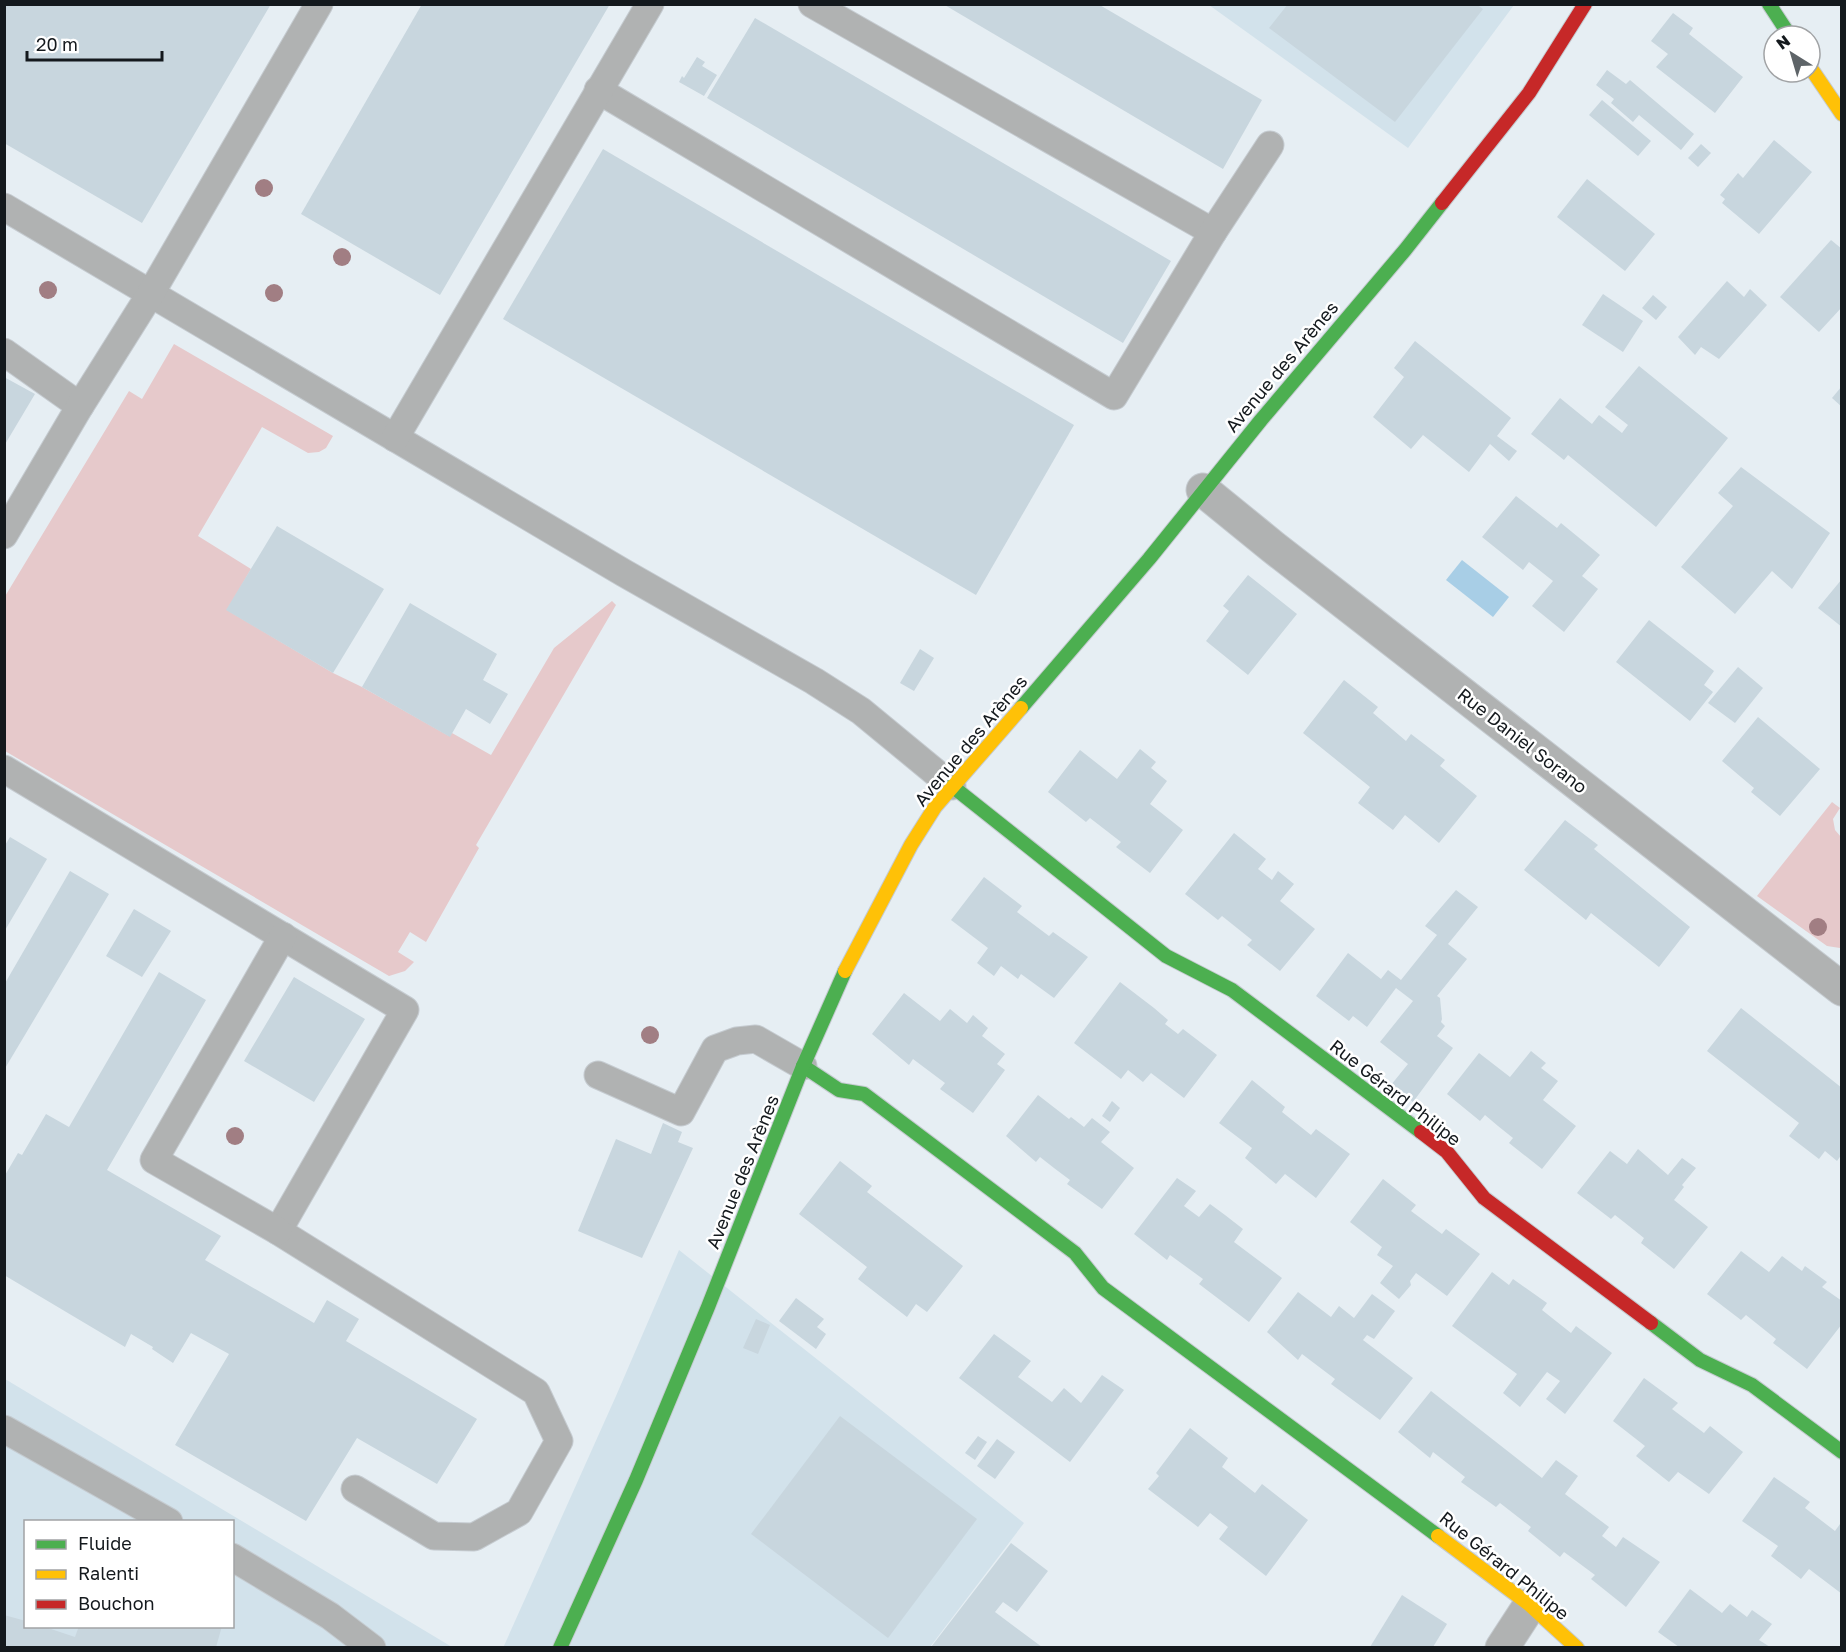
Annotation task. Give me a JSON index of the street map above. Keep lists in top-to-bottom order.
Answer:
{
  "streets": {
    "street": ["Avenue des Arènes", "Rue Daniel Sorano", "Rue Gérard Philipe"]
  },
  "crossings": [
    ["Avenue des Arènes", "Rue Daniel Sorano"],
    ["Avenue des Arènes", "Rue Gérard Philipe"]
  ],
  "legend": ["Fluide", "Ralenti", "Bouchon"],
  "scale_bar": "20 m",
  "north": "top left"
}
